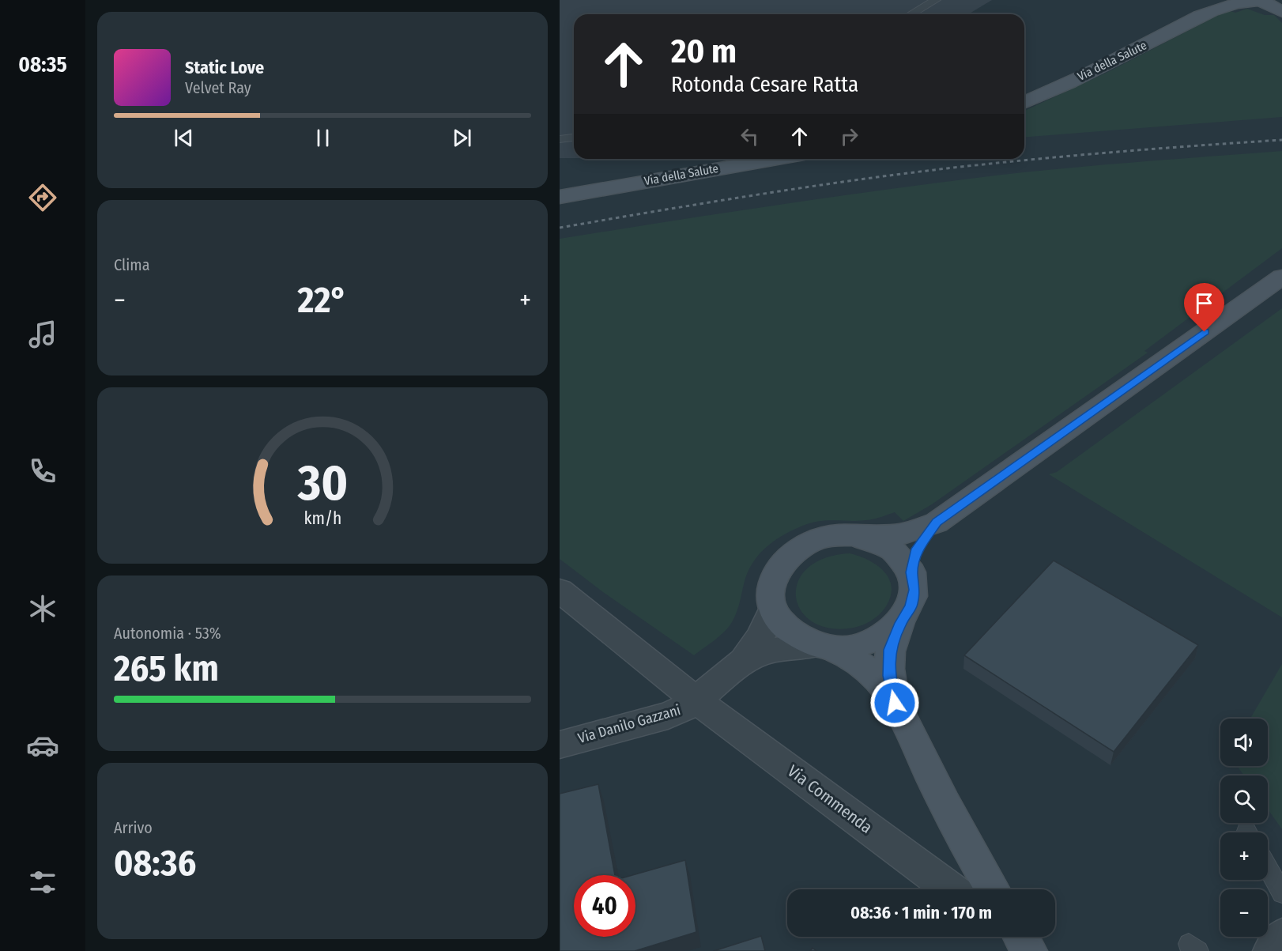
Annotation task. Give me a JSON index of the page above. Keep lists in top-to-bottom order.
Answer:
{
  "streets": {
    "street": ["Via della Salute", "Via Danilo Gazzani", "Via Commenda"]
  },
  "crossings": [
    ["Via Danilo Gazzani", "Via Commenda"]
  ],
  "page": {
    "tabs": "08:35",
    "turn": ["20 m", "Rotonda Cesare Ratta"],
    "song": ["Static Love", "Velvet Ray"],
    "tile": [
      "Clima",
      ["Autonomia · 53%", "265 km"],
      ["Arrivo", "08:36"]
    ],
    "heat": ["−", "22°", "+"],
    "map_buttons": ["+", "−"],
    "limit": "40",
    "trip": "08:36 · 1 min · 170 m",
    "gauge": ["30", "km/h"]
  }
}
